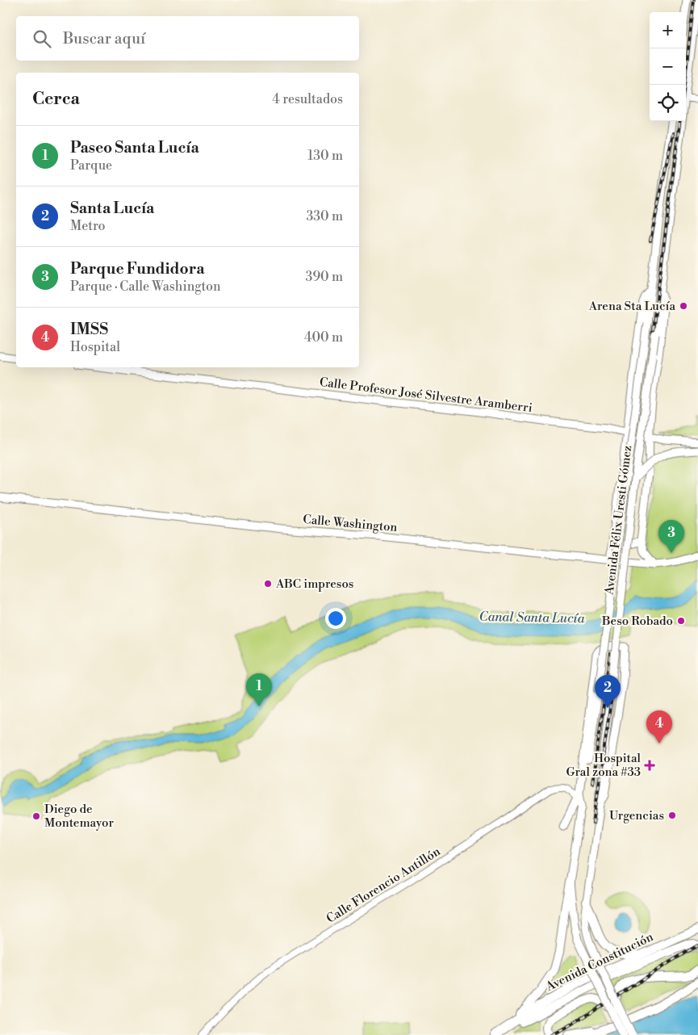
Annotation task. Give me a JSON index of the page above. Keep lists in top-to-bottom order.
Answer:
{
  "streets": {
    "highway": ["Avenida Félix Uresti Gómez", "Avenida Constitución"],
    "main road": ["Calle Profesor José Silvestre Aramberri", "Calle Washington"],
    "street": ["Calle Florencio Antillón"]
  },
  "crossings": [
    ["Avenida Félix Uresti Gómez", "Calle Florencio Antillón"]
  ],
  "water": ["Canal Santa Lucía"],
  "places": {
    "other": [
      "Arena Sta Lucía",
      "ABC impresos",
      "Beso Robado",
      "Urgencias",
      "Diego de Montemayor"
    ],
    "health": ["Hospital Gral zona #33"]
  },
  "page": {
    "map_buttons": ["+", "−"],
    "search": "Buscar aquí",
    "heading": ["Cerca", "4 resultados"],
    "list": [
      {
        "mark": "1",
        "name": "Paseo Santa Lucía",
        "note": "Parque",
        "value": "130 m"
      },
      {
        "mark": "2",
        "name": "Santa Lucía",
        "note": "Metro",
        "value": "330 m"
      },
      {
        "mark": "3",
        "name": "Parque Fundidora",
        "note": "Parque · Calle Washington",
        "value": "390 m"
      },
      {
        "mark": "4",
        "name": "IMSS",
        "note": "Hospital",
        "value": "400 m"
      }
    ],
    "pins": [
      "3",
      "1",
      "2",
      "4"
    ]
  }
}
